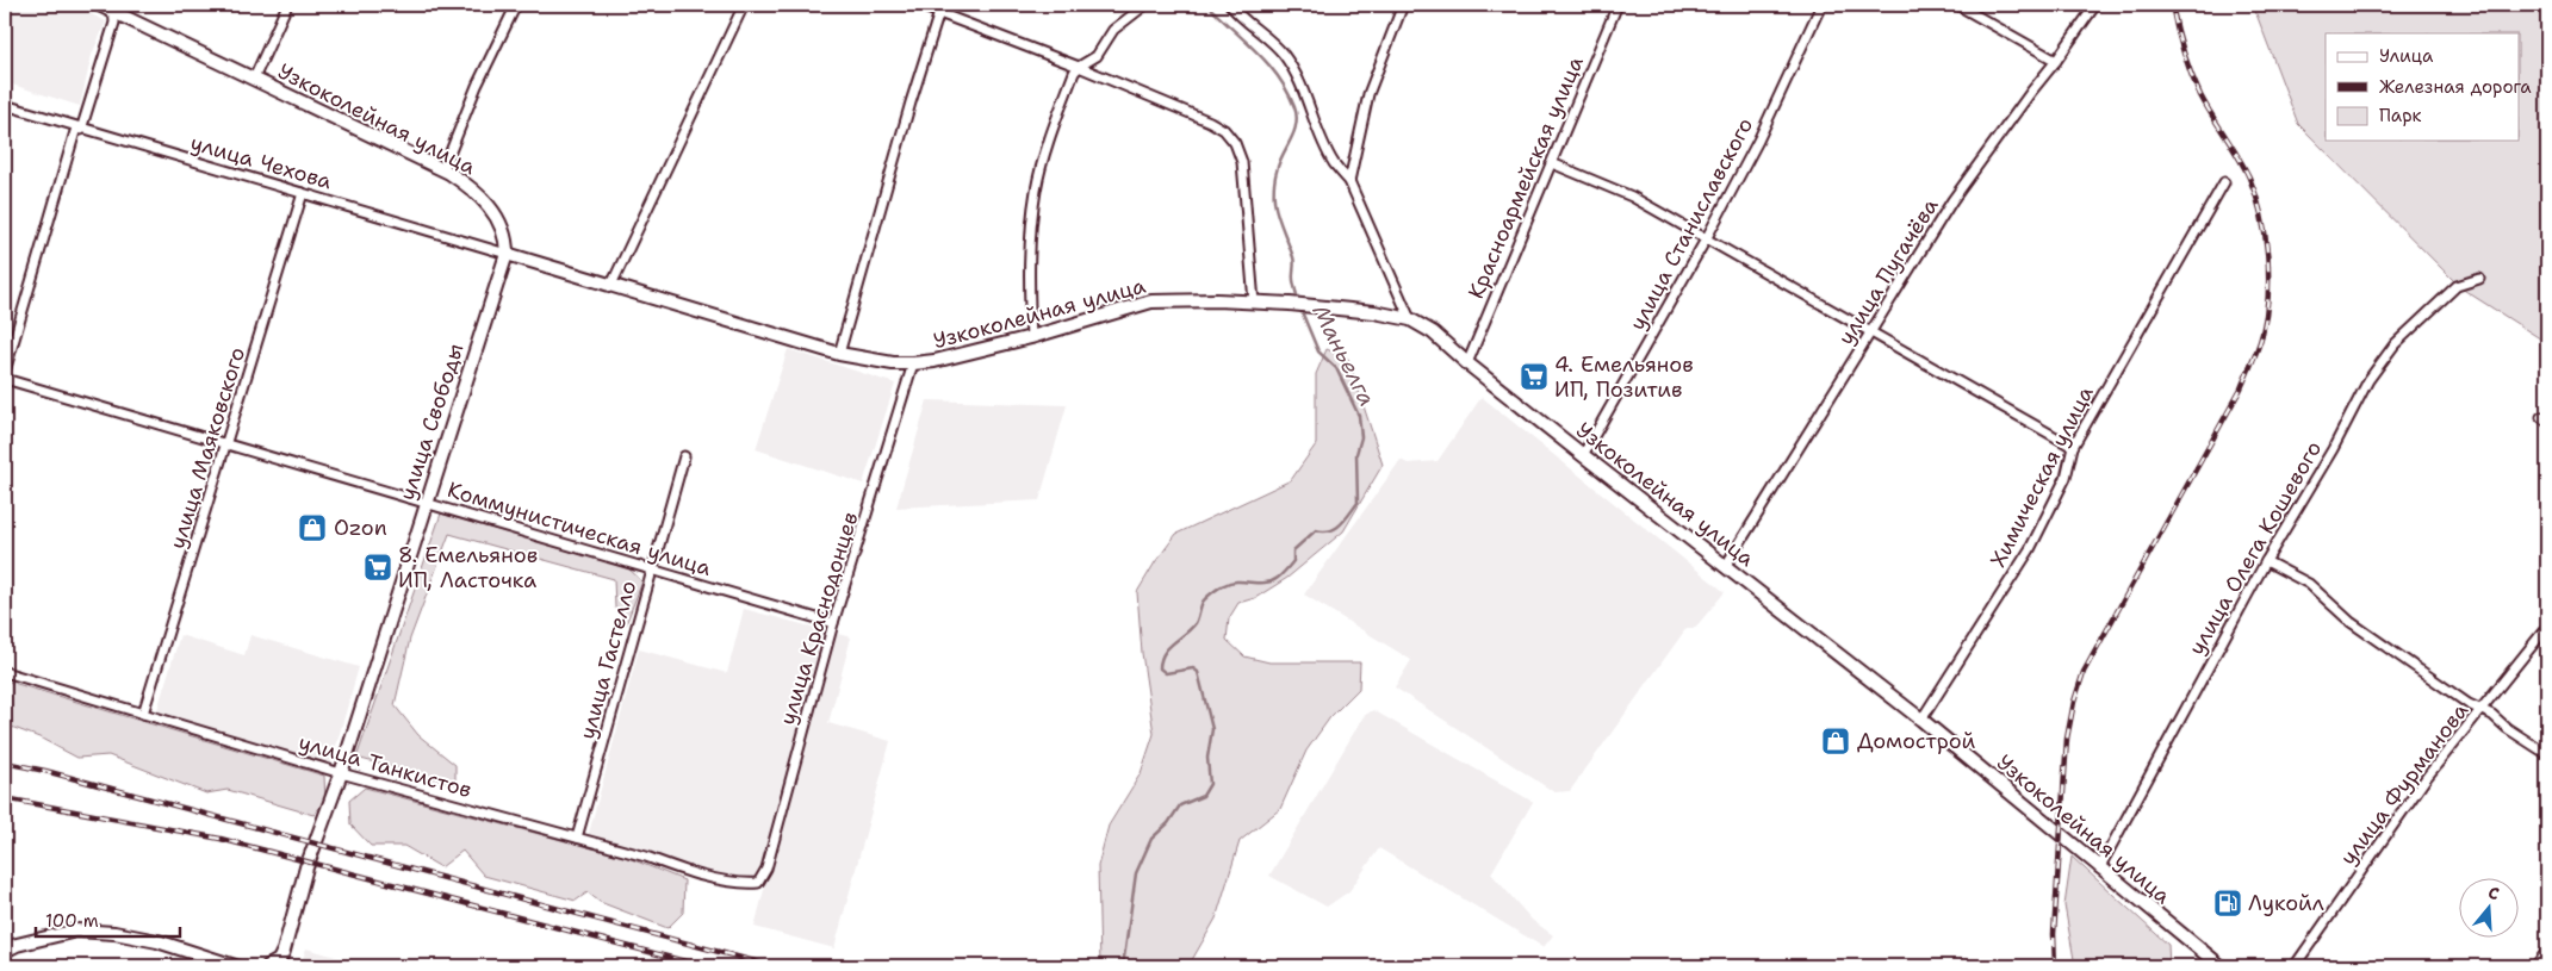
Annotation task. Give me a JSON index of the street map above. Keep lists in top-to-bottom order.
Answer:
{
  "streets": {
    "street": [
      "Узкоколейная улица",
      "улица Чехова",
      "Красноармейская улица",
      "улица Станиславского",
      "улица Пугачёва",
      "улица Свободы",
      "улица Маяковского",
      "Химическая улица",
      "Коммунистическая улица",
      "улица Олега Кошевого",
      "улица Краснодонцев",
      "улица Гастелло",
      "улица Танкистов",
      "улица Фурманова"
    ]
  },
  "crossings": [
    ["Узкоколейная улица", "улица Чехова"],
    ["Узкоколейная улица", "Красноармейская улица"],
    ["Узкоколейная улица", "улица Станиславского"],
    ["Узкоколейная улица", "улица Пугачёва"],
    ["Узкоколейная улица", "улица Свободы"],
    ["Узкоколейная улица", "Химическая улица"],
    ["Узкоколейная улица", "улица Олега Кошевого"],
    ["Узкоколейная улица", "улица Краснодонцев"],
    ["улица Чехова", "улица Свободы"],
    ["улица Чехова", "улица Маяковского"],
    ["улица Свободы", "Коммунистическая улица"],
    ["улица Свободы", "улица Танкистов"],
    ["улица Маяковского", "Коммунистическая улица"],
    ["улица Маяковского", "улица Танкистов"],
    ["Коммунистическая улица", "улица Краснодонцев"],
    ["Коммунистическая улица", "улица Гастелло"],
    ["улица Краснодонцев", "улица Танкистов"],
    ["улица Гастелло", "улица Танкистов"]
  ],
  "water": ["Маньелга"],
  "places": {
    "supermarket": ["4. Емельянов ИП, Позитив", "8. Емельянов ИП, Ласточка"],
    "shop": ["Ozon", "Домострой"],
    "fuel station": ["Лукойл"]
  },
  "legend": ["Улица", "Железная дорога", "Парк"],
  "scale_bar": "100 m",
  "north": "top"
}
